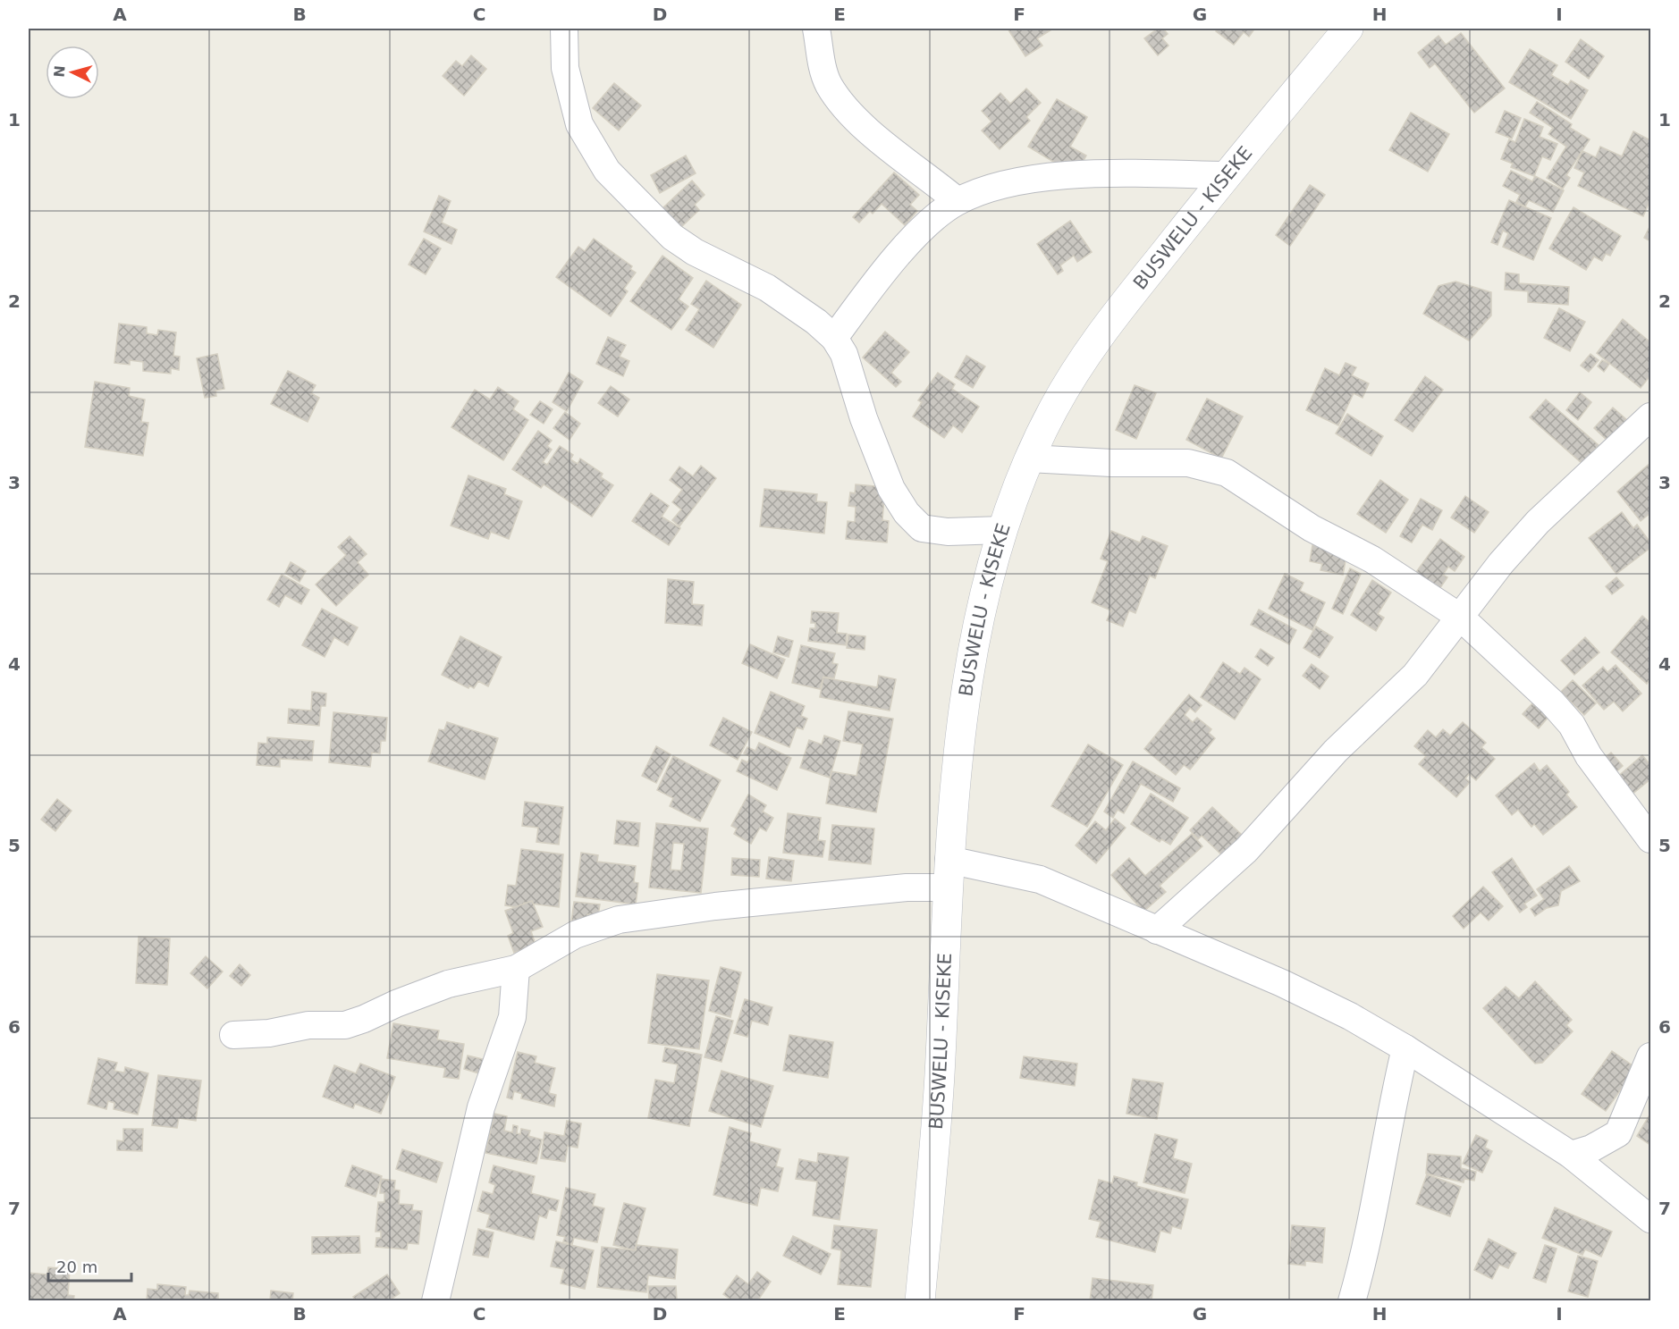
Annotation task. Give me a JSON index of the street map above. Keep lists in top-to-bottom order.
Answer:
{
  "streets": {
    "main road": ["BUSWELU - KISEKE"]
  },
  "scale_bar": "20 m",
  "north": "left",
  "grid": {
    "columns": [
      "A",
      "B",
      "C",
      "D",
      "E",
      "F",
      "G",
      "H",
      "I"
    ],
    "rows": [
      "1",
      "2",
      "3",
      "4",
      "5",
      "6",
      "7"
    ]
  }
}
